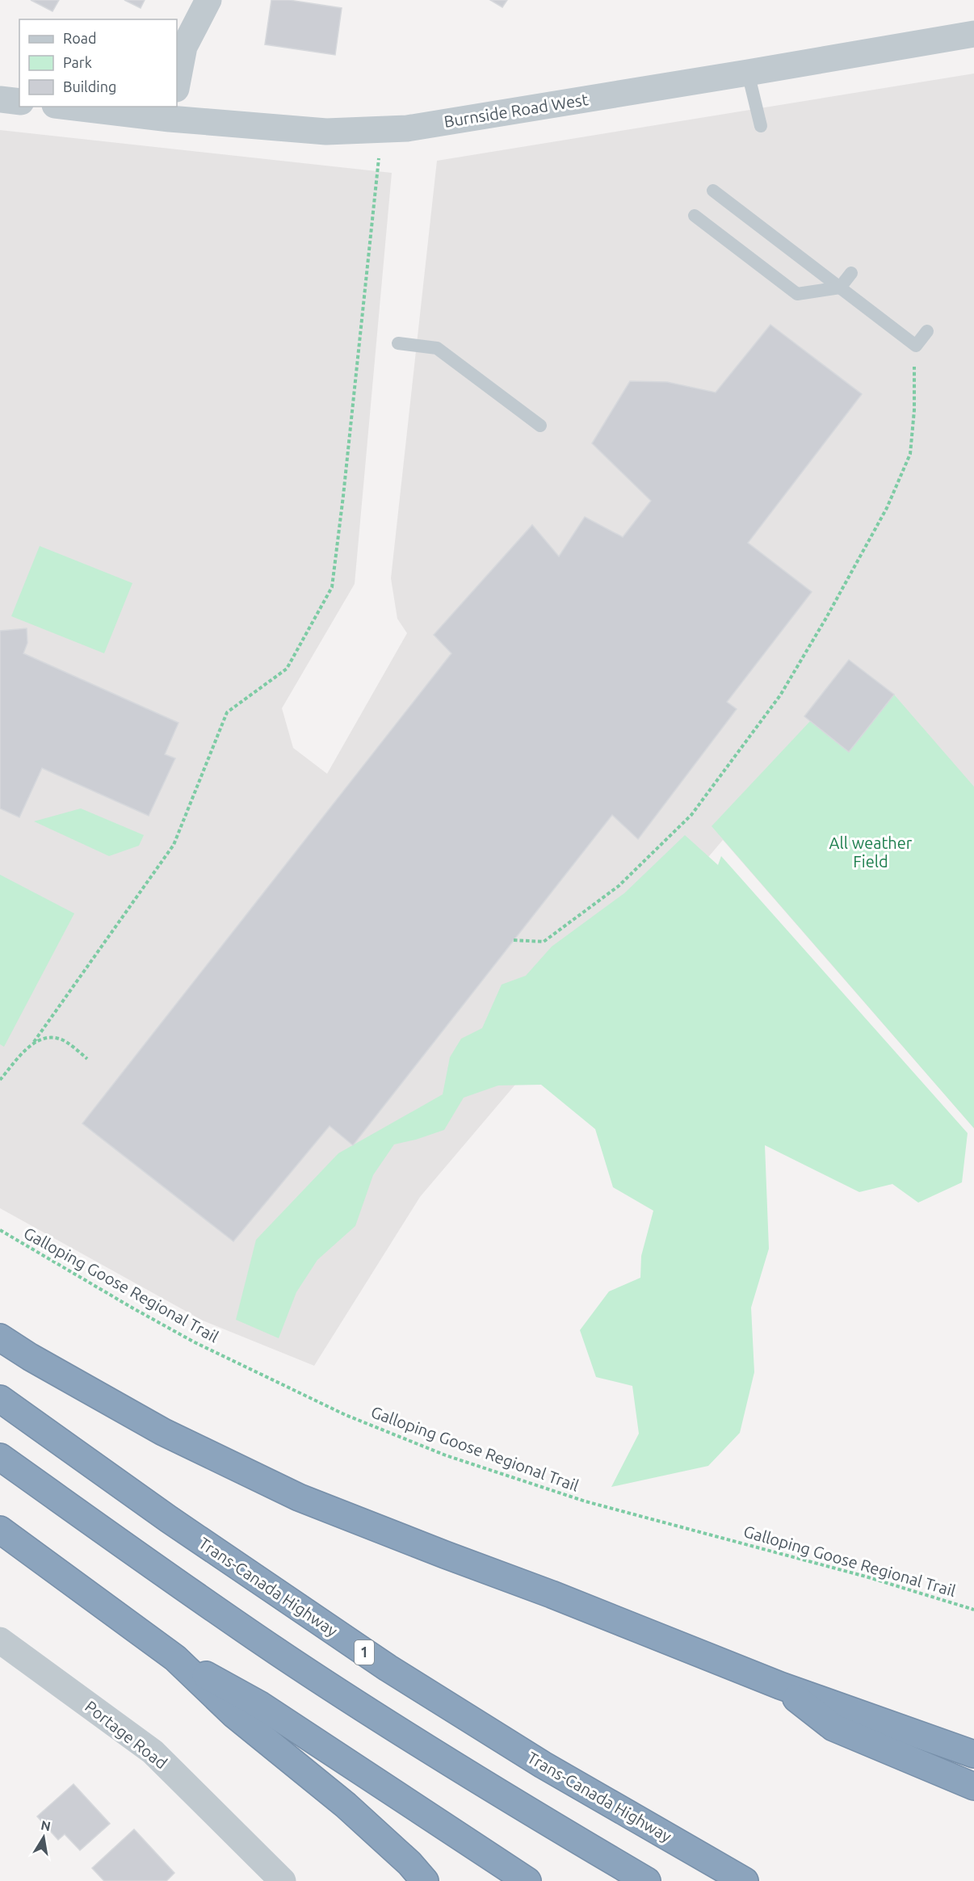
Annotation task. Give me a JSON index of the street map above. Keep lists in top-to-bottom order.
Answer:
{
  "streets": {
    "highway": ["Trans-Canada Highway", "1"],
    "street": ["Burnside Road West", "Portage Road"],
    "path": ["Galloping Goose Regional Trail"]
  },
  "parks": ["All weather Field"],
  "legend": ["Road", "Park", "Building"],
  "north": "top"
}
